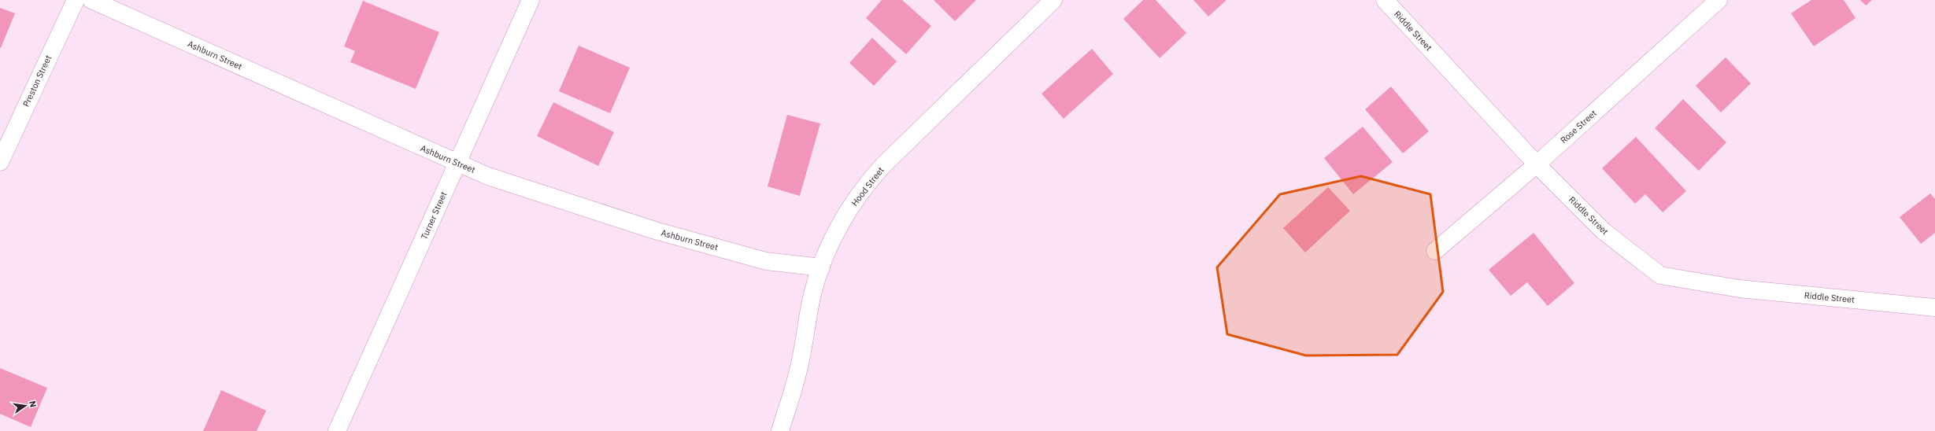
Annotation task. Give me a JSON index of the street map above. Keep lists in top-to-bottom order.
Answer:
{
  "streets": {
    "street": [
      "Riddle Street",
      "Ashburn Street",
      "Preston Street",
      "Rose Street",
      "Hood Street",
      "Turner Street"
    ]
  },
  "crossings": [
    ["Riddle Street", "Rose Street"],
    ["Ashburn Street", "Hood Street"],
    ["Ashburn Street", "Turner Street"]
  ],
  "north": "right"
}
